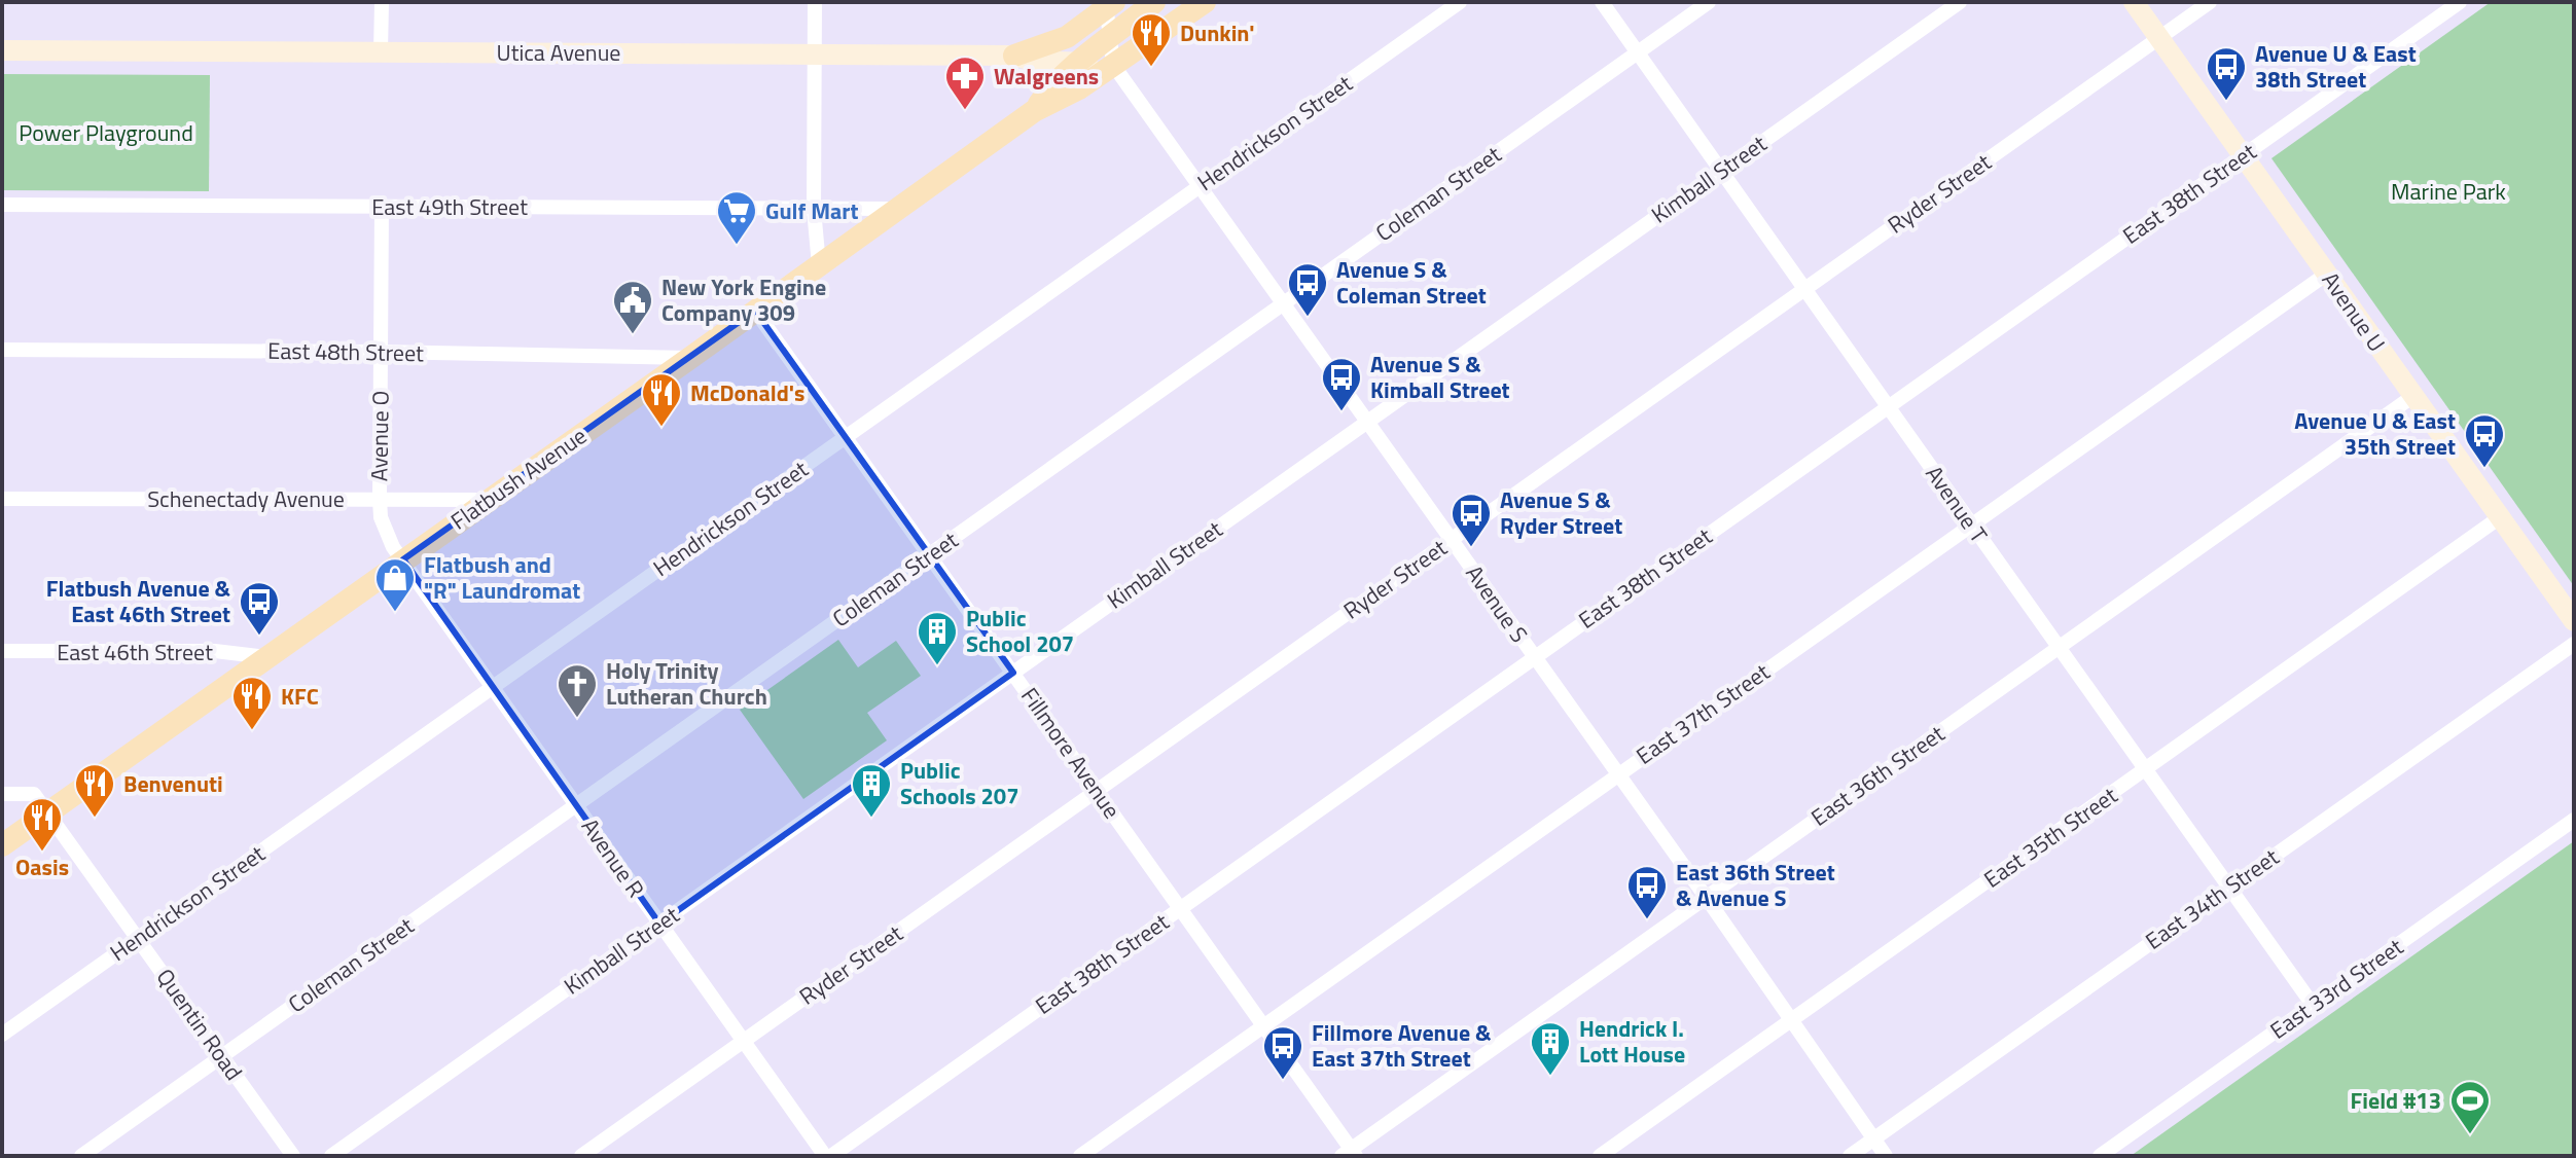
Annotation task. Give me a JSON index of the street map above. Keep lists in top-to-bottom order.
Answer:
{
  "streets": {
    "main road": ["Utica Avenue", "Avenue U", "Flatbush Avenue"],
    "street": [
      "Hendrickson Street",
      "Kimball Street",
      "Coleman Street",
      "Ryder Street",
      "East 38th Street",
      "East 49th Street",
      "East 48th Street",
      "Avenue O",
      "Schenectady Avenue",
      "Avenue T",
      "Avenue S",
      "East 46th Street",
      "East 37th Street",
      "Fillmore Avenue",
      "East 36th Street",
      "East 35th Street",
      "Avenue R",
      "East 34th Street",
      "East 33rd Street",
      "Quentin Road"
    ]
  },
  "crossings": [
    ["Utica Avenue", "Flatbush Avenue"],
    ["Utica Avenue", "Avenue S"],
    ["Hendrickson Street", "Avenue S"],
    ["Hendrickson Street", "Fillmore Avenue"],
    ["Hendrickson Street", "Avenue R"],
    ["Hendrickson Street", "Quentin Road"],
    ["Kimball Street", "Avenue T"],
    ["Kimball Street", "Avenue S"],
    ["Kimball Street", "Fillmore Avenue"],
    ["Kimball Street", "Avenue R"],
    ["Coleman Street", "Avenue T"],
    ["Coleman Street", "Avenue S"],
    ["Coleman Street", "Fillmore Avenue"],
    ["Coleman Street", "Avenue R"],
    ["Coleman Street", "Quentin Road"],
    ["Ryder Street", "Avenue U"],
    ["Ryder Street", "Avenue T"],
    ["Ryder Street", "Avenue S"],
    ["Ryder Street", "Fillmore Avenue"],
    ["Ryder Street", "Avenue R"],
    ["East 38th Street", "Avenue U"],
    ["East 38th Street", "Avenue T"],
    ["East 38th Street", "Avenue S"],
    ["East 38th Street", "Fillmore Avenue"],
    ["East 49th Street", "Avenue O"],
    ["East 49th Street", "Flatbush Avenue"],
    ["Avenue U", "East 37th Street"],
    ["Avenue U", "East 36th Street"],
    ["Avenue U", "East 35th Street"],
    ["East 48th Street", "Avenue O"],
    ["East 48th Street", "Flatbush Avenue"],
    ["Avenue O", "Flatbush Avenue"],
    ["Avenue O", "Schenectady Avenue"],
    ["Avenue O", "Avenue R"],
    ["Flatbush Avenue", "Schenectady Avenue"],
    ["Flatbush Avenue", "Avenue S"],
    ["Flatbush Avenue", "East 46th Street"],
    ["Flatbush Avenue", "Fillmore Avenue"],
    ["Flatbush Avenue", "Avenue R"],
    ["Flatbush Avenue", "Quentin Road"],
    ["Avenue T", "East 37th Street"],
    ["Avenue T", "East 36th Street"],
    ["Avenue T", "East 35th Street"],
    ["Avenue T", "East 34th Street"],
    ["Avenue T", "East 33rd Street"],
    ["Avenue S", "East 37th Street"],
    ["Avenue S", "East 36th Street"],
    ["Avenue S", "East 35th Street"],
    ["Avenue S", "East 34th Street"],
    ["East 37th Street", "Fillmore Avenue"],
    ["Fillmore Avenue", "East 36th Street"]
  ],
  "parks": ["Power Playground", "Marine Park"],
  "places": {
    "restaurant": [
      "Dunkin'",
      "McDonald's",
      "KFC",
      "Benvenuti",
      "Oasis"
    ],
    "bus stop": [
      "Avenue U & East 38th Street",
      "Avenue S & Coleman Street",
      "Avenue S & Kimball Street",
      "Avenue U & East 35th Street",
      "Avenue S & Ryder Street",
      "Flatbush Avenue & East 46th Street",
      "East 36th Street & Avenue S",
      "Fillmore Avenue & East 37th Street"
    ],
    "pharmacy": ["Walgreens"],
    "supermarket": ["Gulf Mart"],
    "public building": ["New York Engine Company 309"],
    "shop": ["Flatbush and \"R\" Laundromat"],
    "building": ["Public School 207", "Public Schools 207", "Hendrick I. Lott House"],
    "church": ["Holy Trinity Lutheran Church"],
    "sports": ["Field #13"]
  }
}
